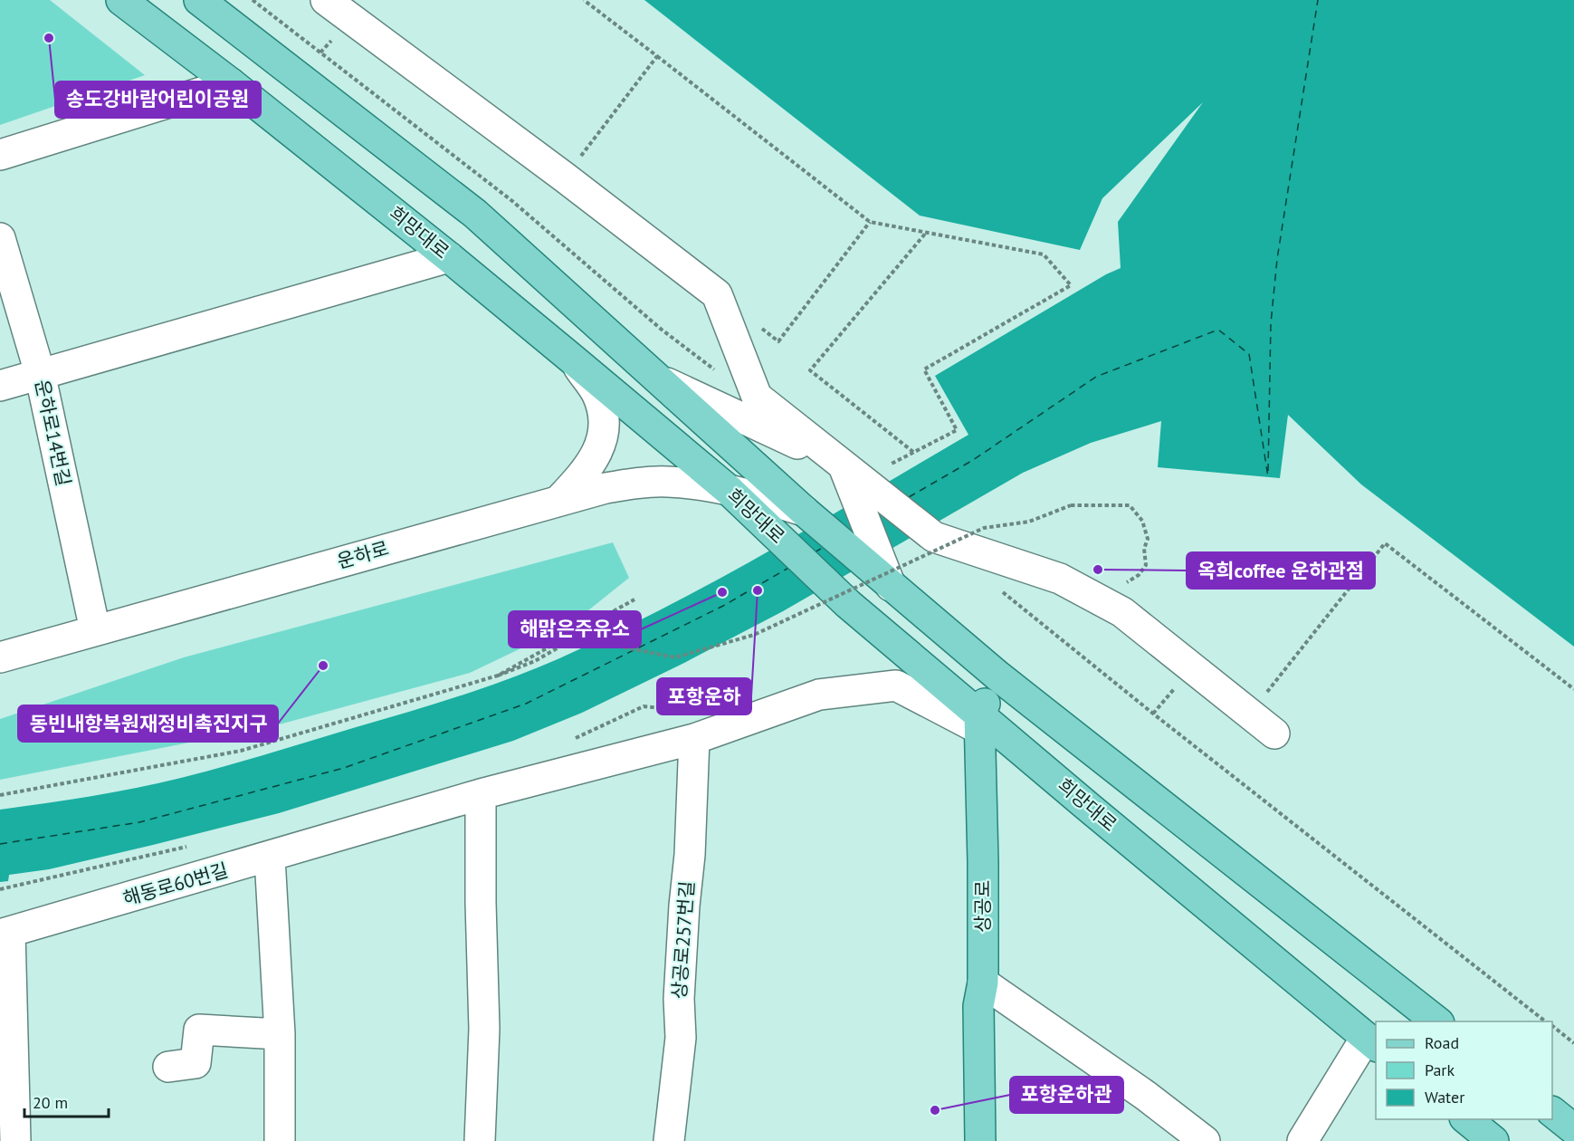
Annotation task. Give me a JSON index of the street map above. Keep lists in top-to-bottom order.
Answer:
{
  "streets": {
    "main road": ["희망대로", "상공로"],
    "street": [
      "운하로14번길",
      "운하로",
      "해동로60번길",
      "상공로257번길"
    ]
  },
  "crossings": [
    ["희망대로", "운하로"],
    ["희망대로", "해동로60번길"],
    ["희망대로", "상공로"],
    ["운하로14번길", "운하로"],
    ["해동로60번길", "상공로"],
    ["해동로60번길", "상공로257번길"]
  ],
  "places": [
    "송도강바람어린이공원",
    "옥희coffee 운하관점",
    "포항운하",
    "해맑은주유소",
    "동빈내항복원재정비촉진지구",
    "포항운하관"
  ],
  "legend": ["Road", "Park", "Water"],
  "scale_bar": "20 m"
}
